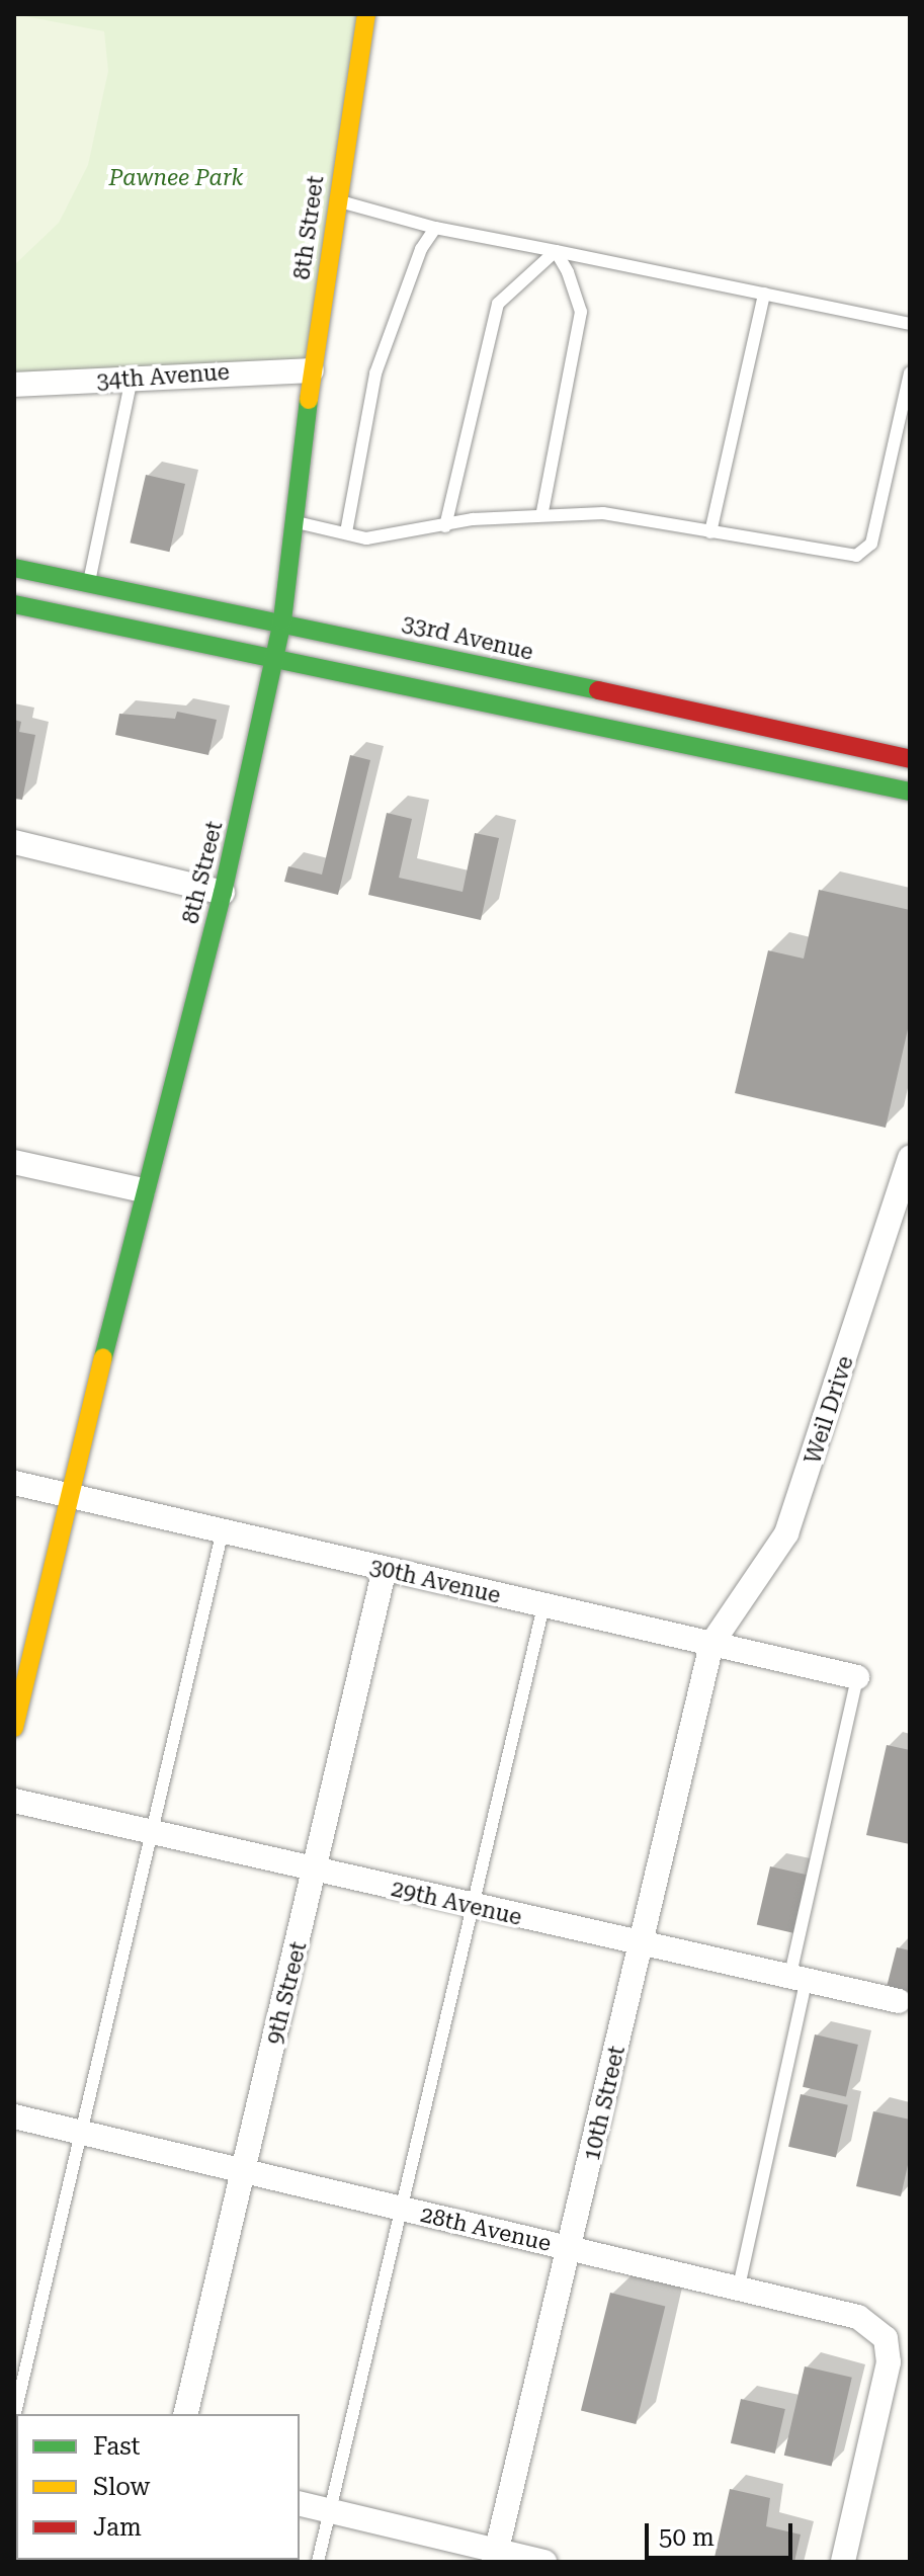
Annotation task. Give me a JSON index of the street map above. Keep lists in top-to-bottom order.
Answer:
{
  "streets": {
    "main road": ["8th Street", "33rd Avenue"],
    "street": [
      "34th Avenue",
      "Weil Drive",
      "30th Avenue",
      "29th Avenue",
      "9th Street",
      "10th Street",
      "28th Avenue"
    ]
  },
  "crossings": [
    ["8th Street", "34th Avenue"],
    ["8th Street", "33rd Avenue"],
    ["8th Street", "30th Avenue"],
    ["Weil Drive", "30th Avenue"],
    ["Weil Drive", "10th Street"],
    ["30th Avenue", "9th Street"],
    ["30th Avenue", "10th Street"],
    ["29th Avenue", "9th Street"],
    ["29th Avenue", "10th Street"],
    ["9th Street", "28th Avenue"],
    ["10th Street", "28th Avenue"]
  ],
  "parks": ["Pawnee Park"],
  "legend": ["Fast", "Slow", "Jam"],
  "scale_bar": "50 m"
}
